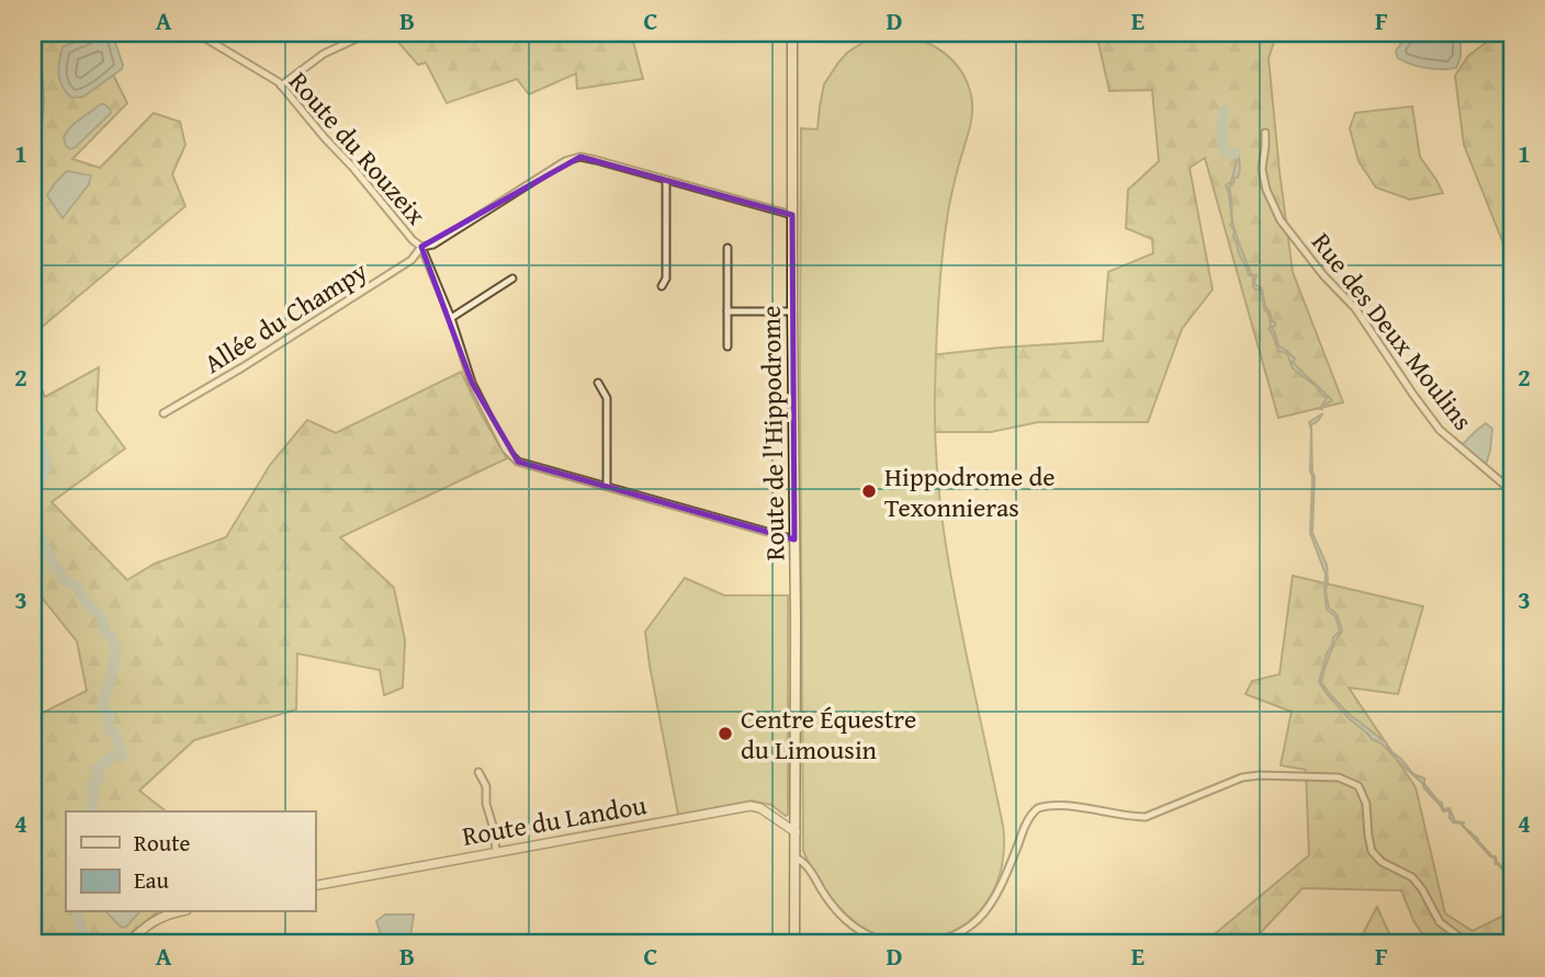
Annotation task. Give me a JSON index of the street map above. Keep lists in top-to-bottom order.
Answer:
{
  "streets": {
    "main road": ["Route de l'Hippodrome"],
    "street": [
      "Route du Rouzeix",
      "Allée du Champy",
      "Rue des Deux Moulins",
      "Route du Landou"
    ]
  },
  "crossings": [
    ["Route du Rouzeix", "Allée du Champy"],
    ["Route du Rouzeix", "Route de l'Hippodrome"],
    ["Route de l'Hippodrome", "Route du Landou"]
  ],
  "places": ["Hippodrome de Texonnieras", "Centre Équestre du Limousin"],
  "legend": ["Route", "Eau"],
  "grid": {
    "columns": [
      "A",
      "B",
      "C",
      "D",
      "E",
      "F"
    ],
    "rows": [
      "1",
      "2",
      "3",
      "4"
    ]
  }
}
